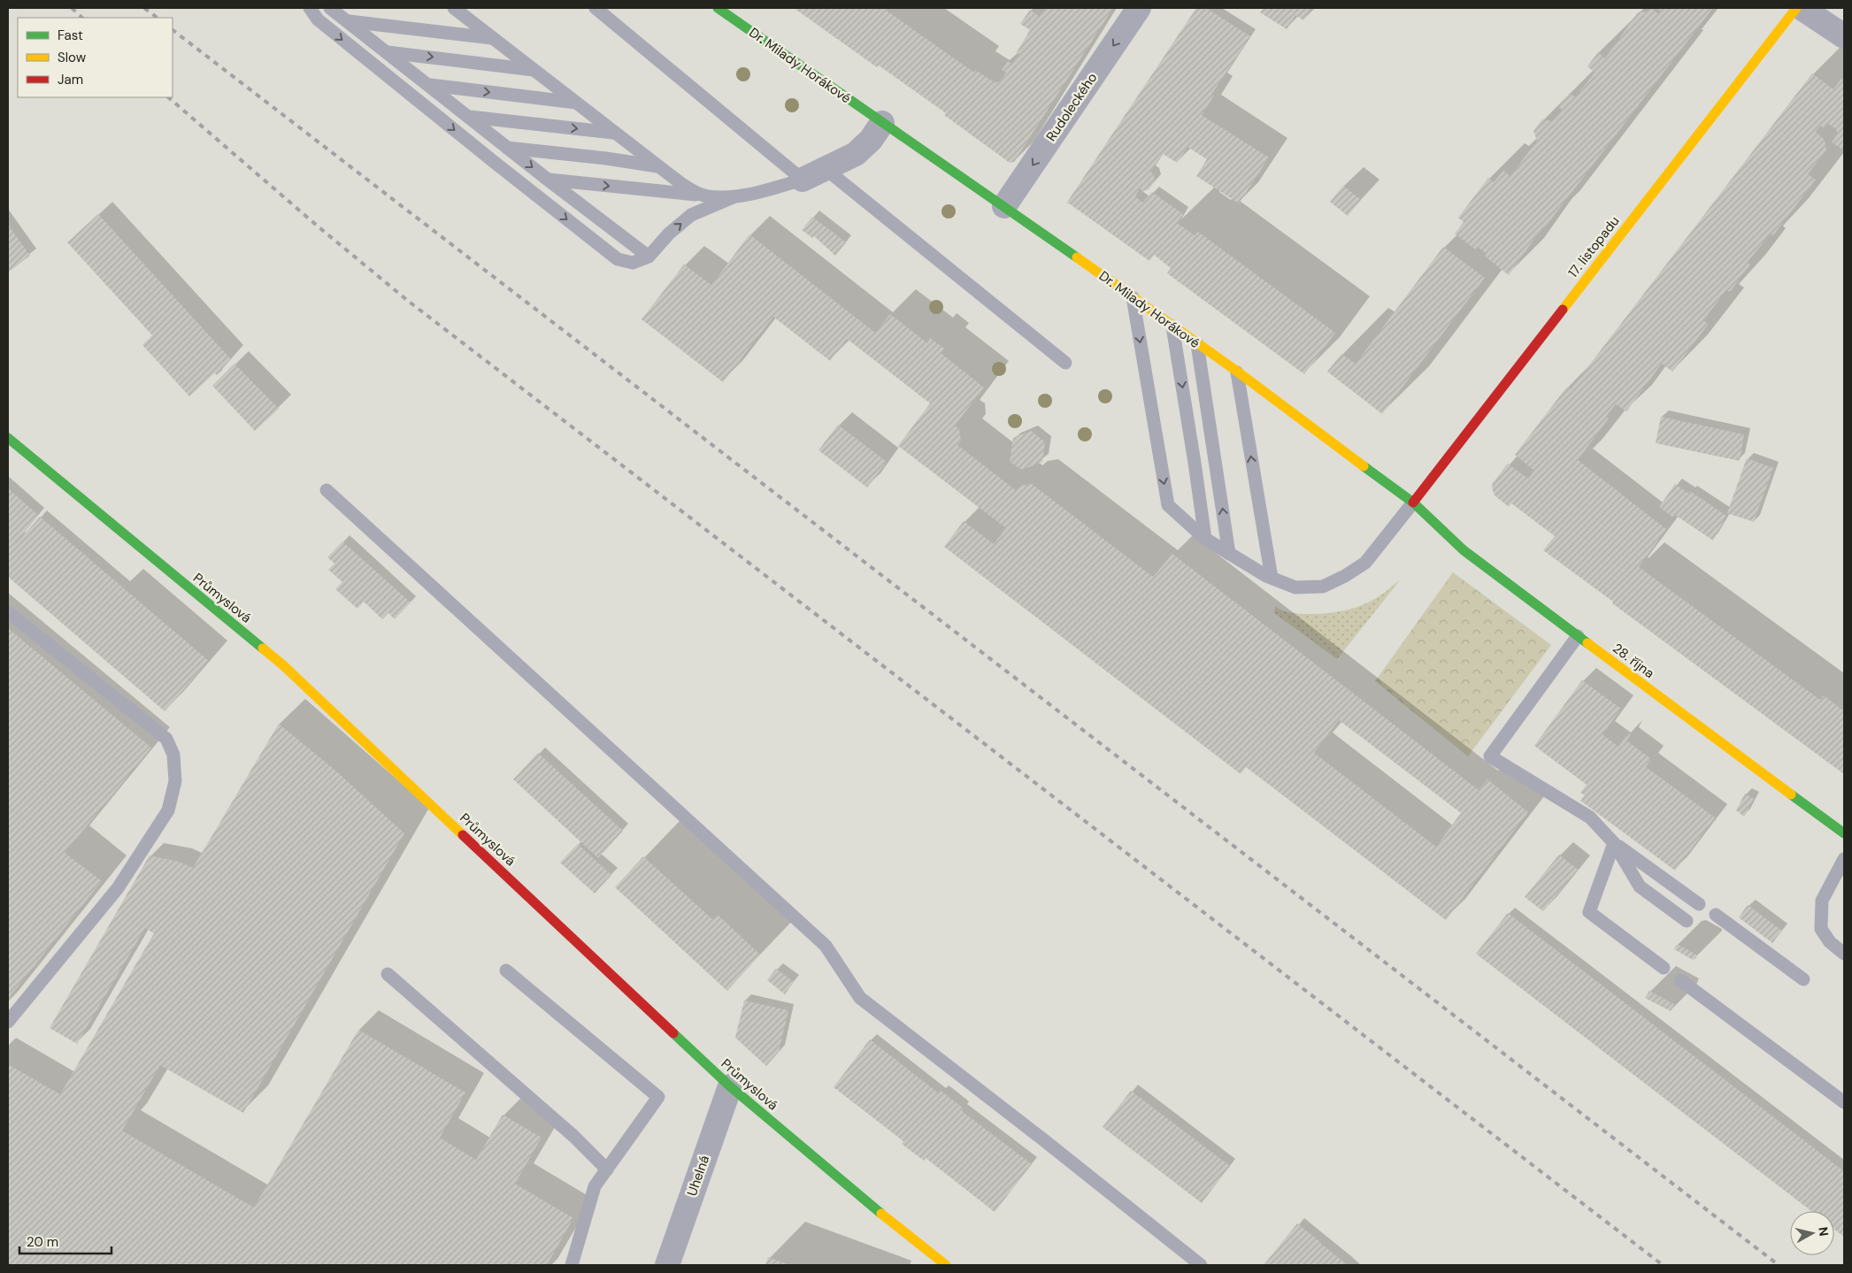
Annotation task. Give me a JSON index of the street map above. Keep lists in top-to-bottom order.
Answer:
{
  "streets": {
    "street": [
      "Dr. Milady Horákové",
      "Rudoleckého",
      "17. listopadu",
      "Průmyslová",
      "28. října",
      "Uhelná"
    ]
  },
  "crossings": [
    ["Dr. Milady Horákové", "Rudoleckého"],
    ["Dr. Milady Horákové", "17. listopadu"],
    ["Dr. Milady Horákové", "28. října"],
    ["17. listopadu", "28. října"],
    ["Průmyslová", "Uhelná"]
  ],
  "one_way": ["Rudoleckého"],
  "legend": ["Fast", "Slow", "Jam"],
  "scale_bar": "20 m",
  "north": "right"
}
